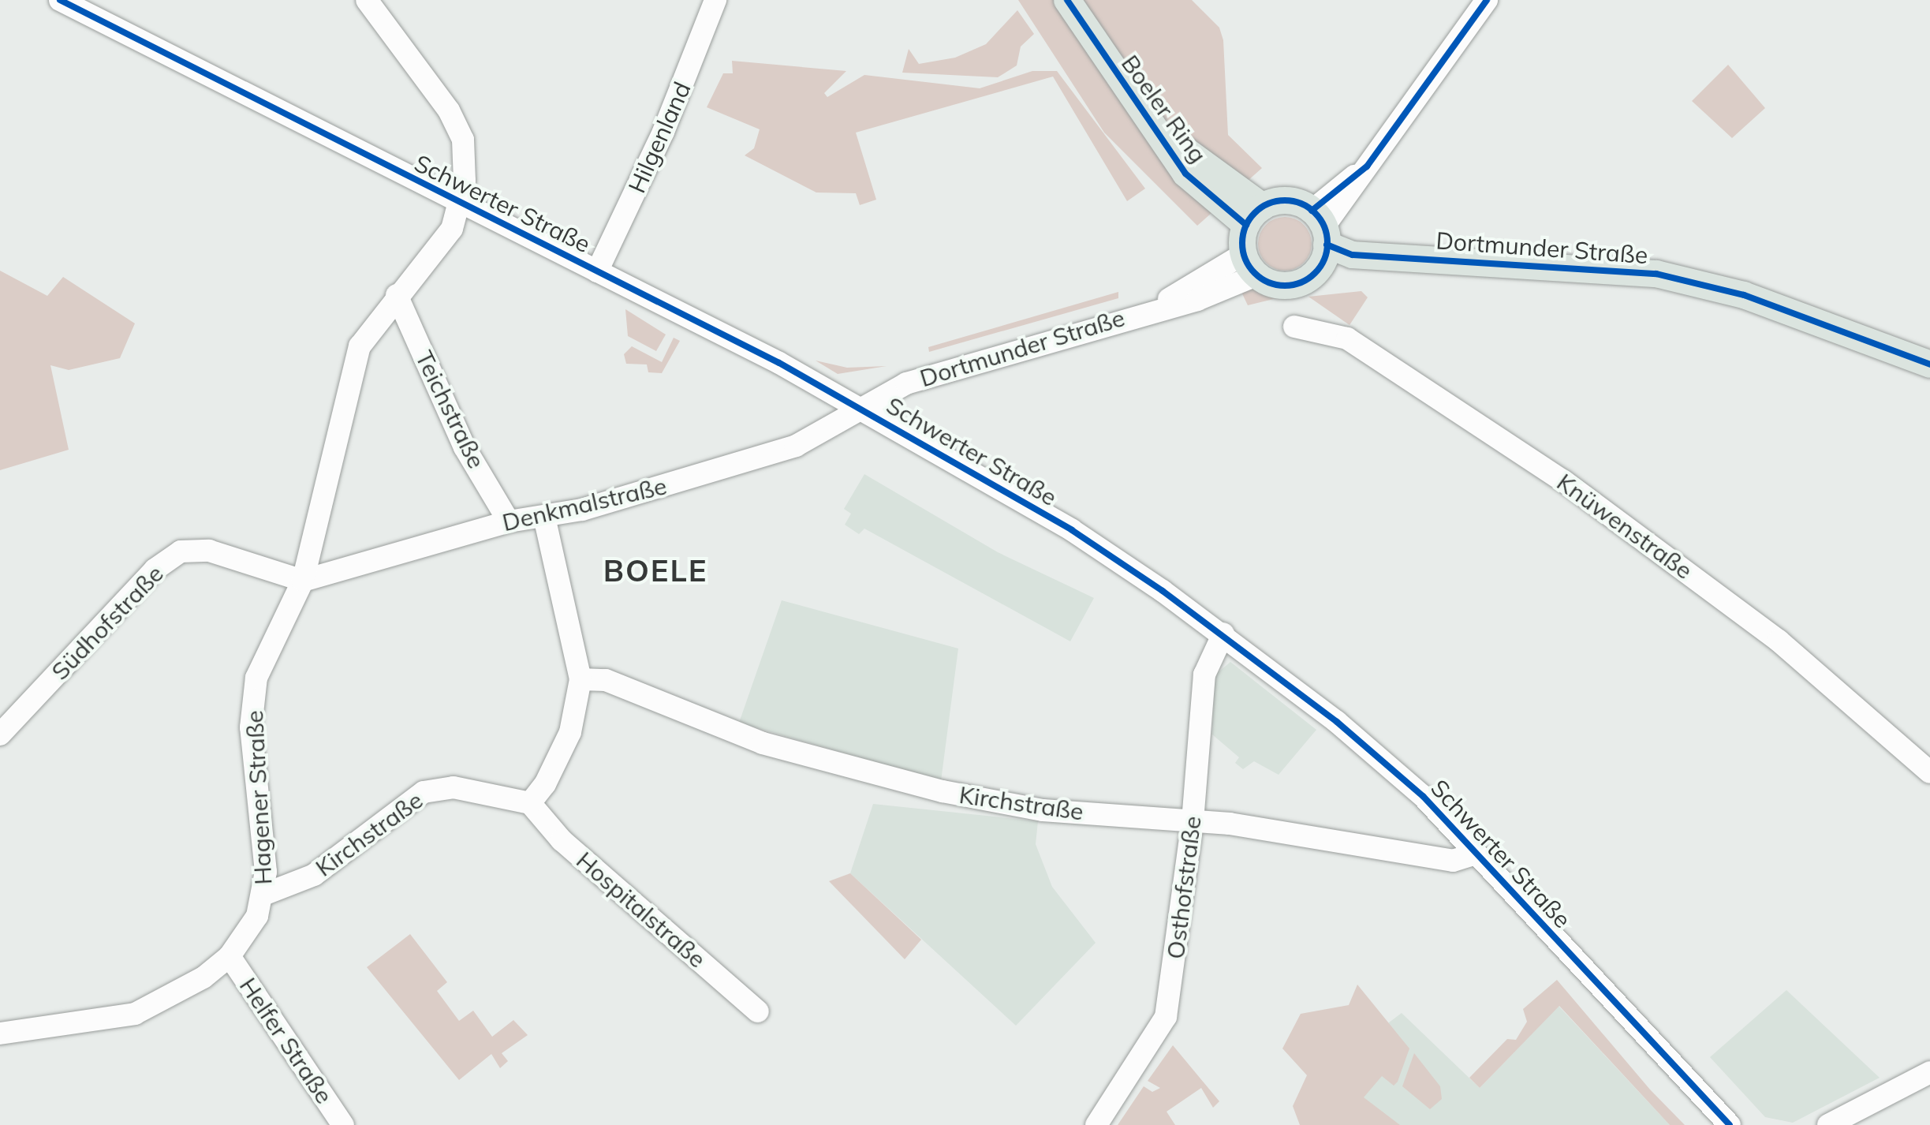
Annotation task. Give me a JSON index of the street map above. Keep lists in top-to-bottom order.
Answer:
{
  "streets": {
    "main road": ["Boeler Ring", "Dortmunder Straße"],
    "street": [
      "Hilgenland",
      "Schwerter Straße",
      "Teichstraße",
      "Denkmalstraße",
      "Knüwenstraße",
      "Südhofstraße",
      "Hagener Straße",
      "Kirchstraße",
      "Osthofstraße",
      "Hospitalstraße",
      "Helfer Straße"
    ]
  },
  "crossings": [
    ["Boeler Ring", "Dortmunder Straße"],
    ["Hilgenland", "Schwerter Straße"],
    ["Schwerter Straße", "Dortmunder Straße"],
    ["Schwerter Straße", "Denkmalstraße"],
    ["Schwerter Straße", "Hagener Straße"],
    ["Schwerter Straße", "Kirchstraße"],
    ["Schwerter Straße", "Osthofstraße"],
    ["Dortmunder Straße", "Denkmalstraße"],
    ["Teichstraße", "Denkmalstraße"],
    ["Teichstraße", "Hagener Straße"],
    ["Denkmalstraße", "Südhofstraße"],
    ["Denkmalstraße", "Hagener Straße"],
    ["Südhofstraße", "Hagener Straße"],
    ["Hagener Straße", "Kirchstraße"],
    ["Hagener Straße", "Helfer Straße"],
    ["Kirchstraße", "Osthofstraße"],
    ["Kirchstraße", "Hospitalstraße"]
  ],
  "districts": ["BOELE"]
}
